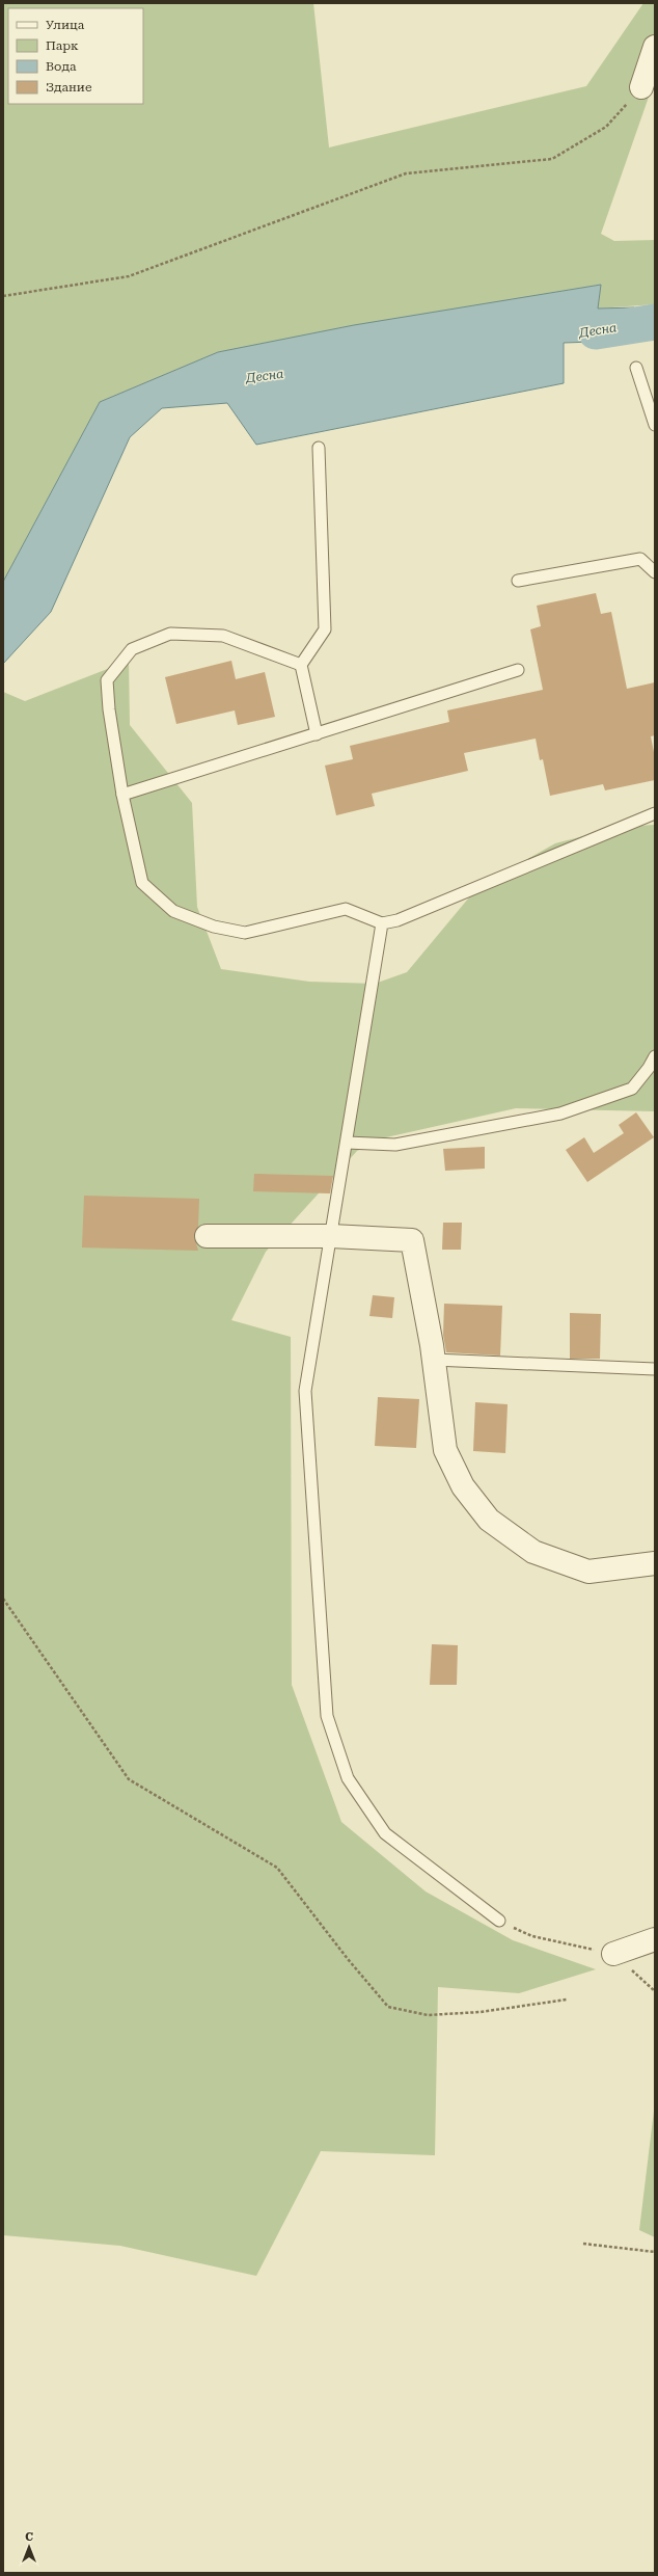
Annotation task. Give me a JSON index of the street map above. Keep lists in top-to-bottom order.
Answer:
{
  "water": ["Десна"],
  "legend": [
    "Улица",
    "Парк",
    "Вода",
    "Здание"
  ],
  "north": "top"
}
